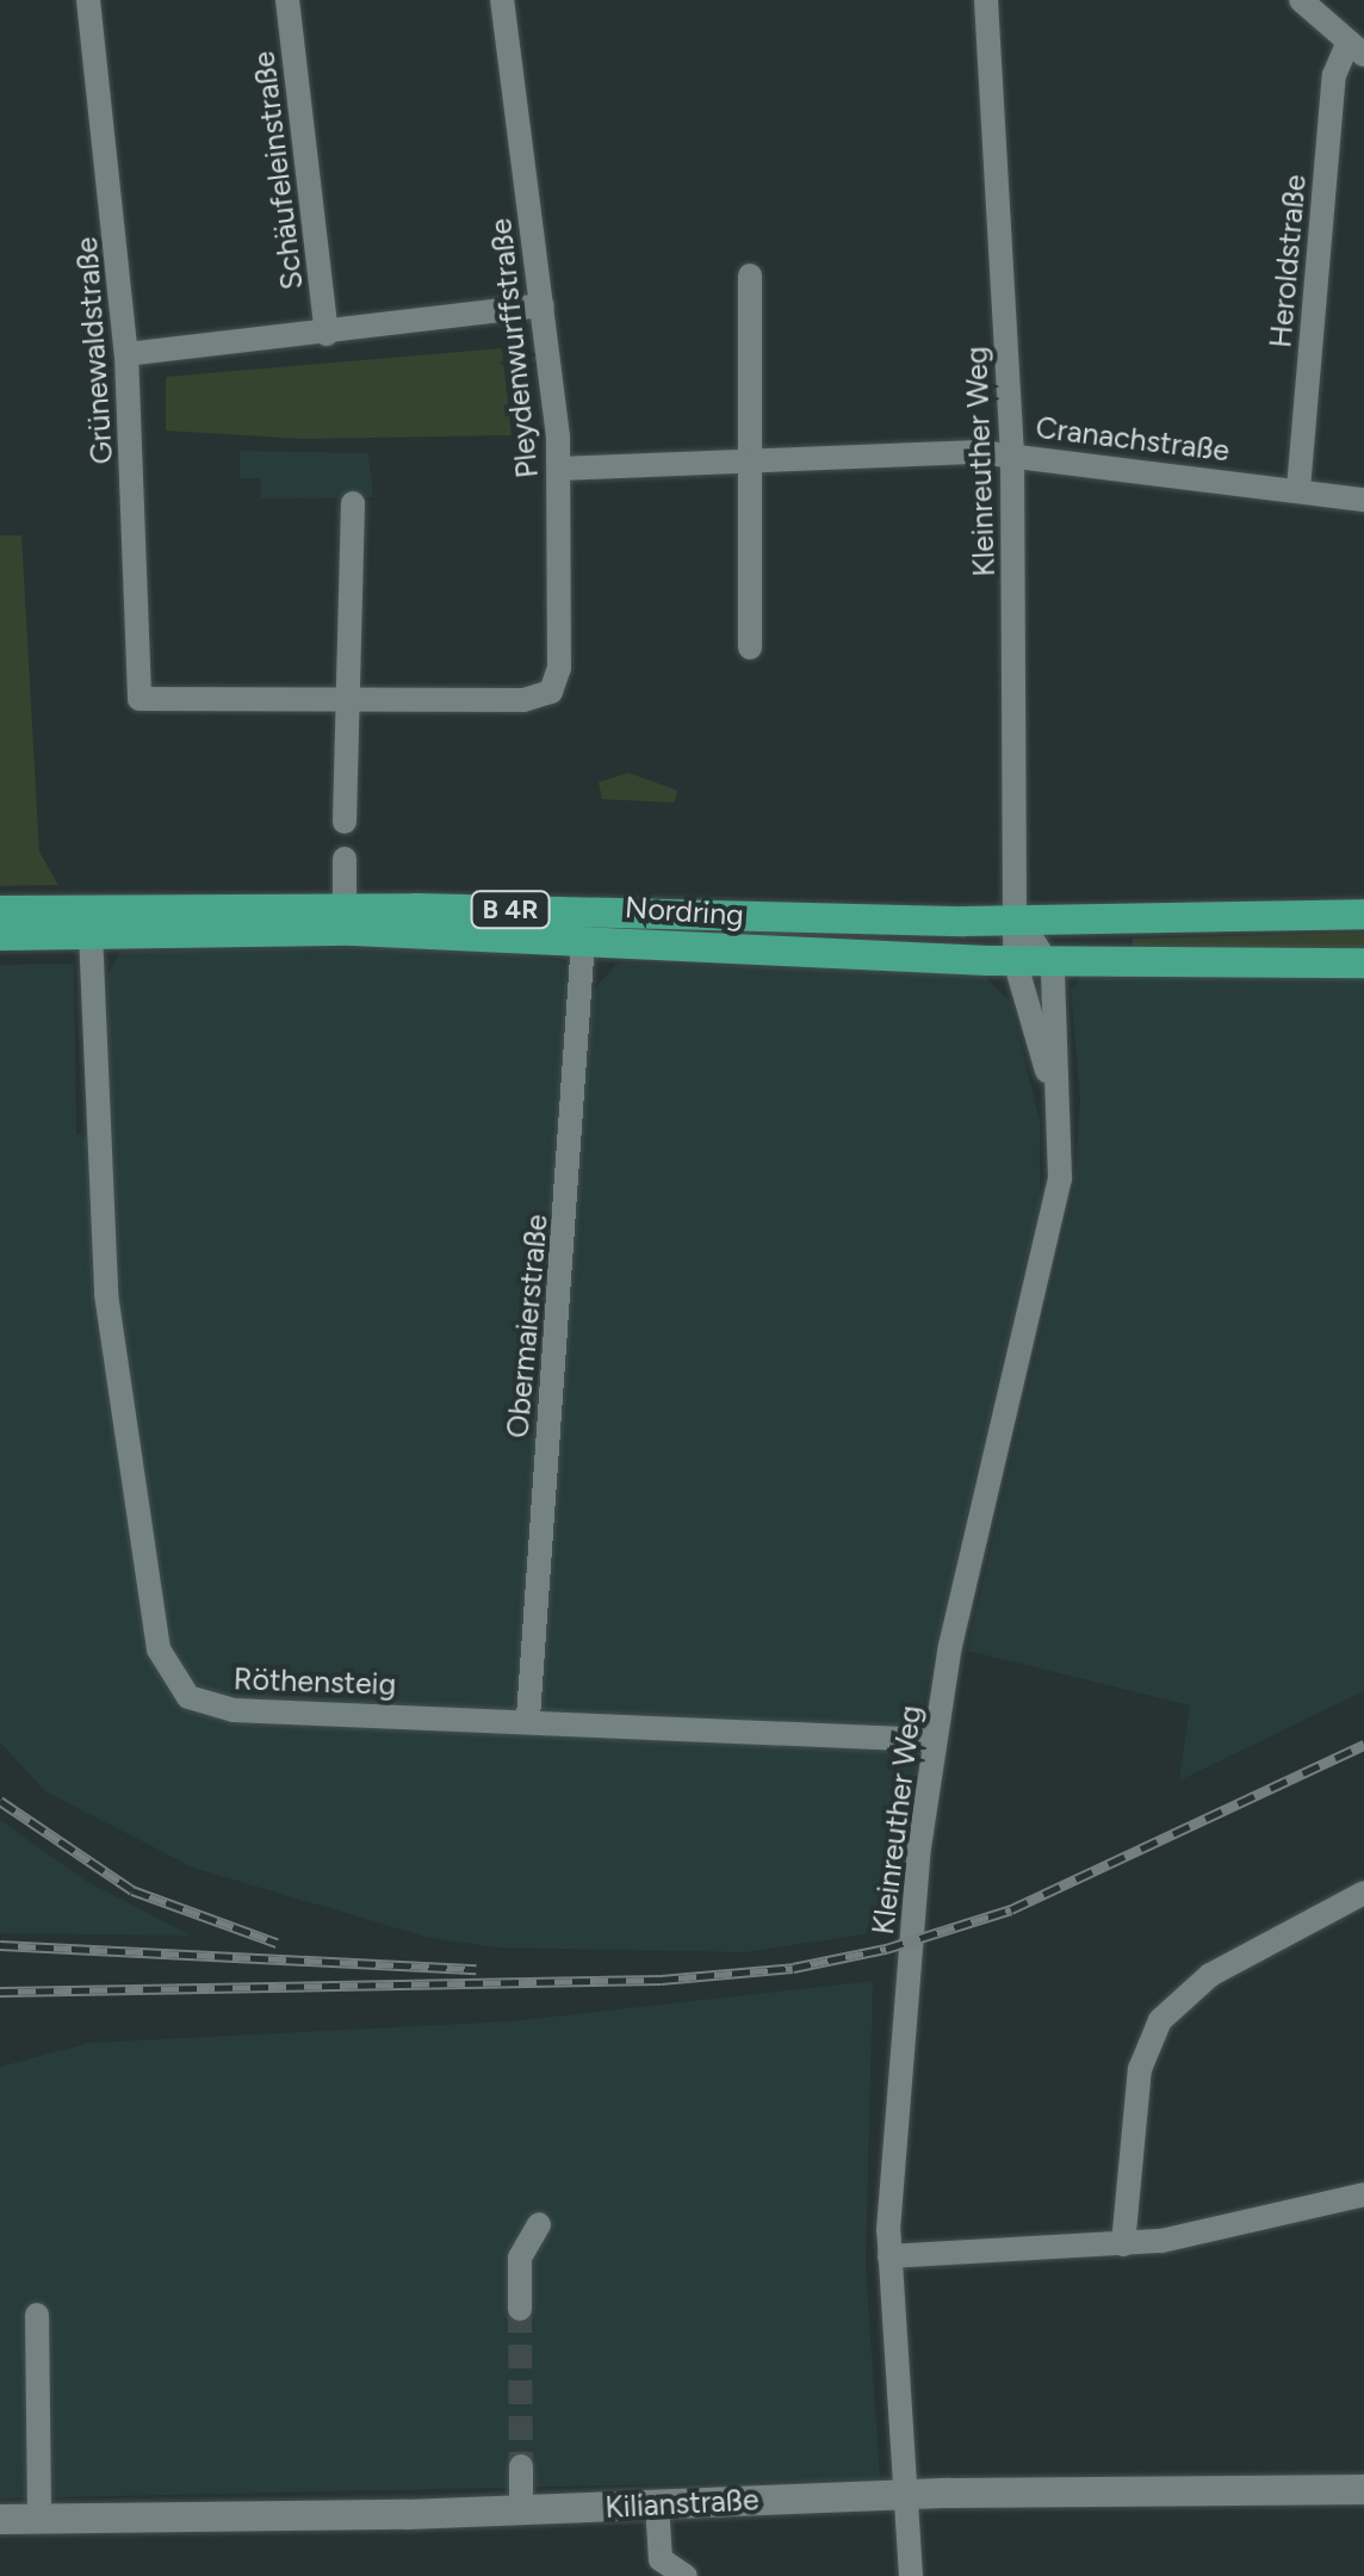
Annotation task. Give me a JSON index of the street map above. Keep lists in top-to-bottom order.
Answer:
{
  "streets": {
    "main road": ["B 4R", "Nordring", "Kilianstraße"],
    "street": [
      "Schäufeleinstraße",
      "Heroldstraße",
      "Pleydenwurffstraße",
      "Grünewaldstraße",
      "Cranachstraße",
      "Kleinreuther Weg",
      "Obermaierstraße",
      "Röthensteig"
    ]
  },
  "crossings": [
    ["Heroldstraße", "Cranachstraße"],
    ["Pleydenwurffstraße", "Grünewaldstraße"],
    ["Pleydenwurffstraße", "Cranachstraße"],
    ["Cranachstraße", "Kleinreuther Weg"],
    ["Kleinreuther Weg", "Nordring"],
    ["Kleinreuther Weg", "Röthensteig"],
    ["Kleinreuther Weg", "Kilianstraße"],
    ["Nordring", "Obermaierstraße"],
    ["Nordring", "Röthensteig"],
    ["Obermaierstraße", "Röthensteig"]
  ]
}
